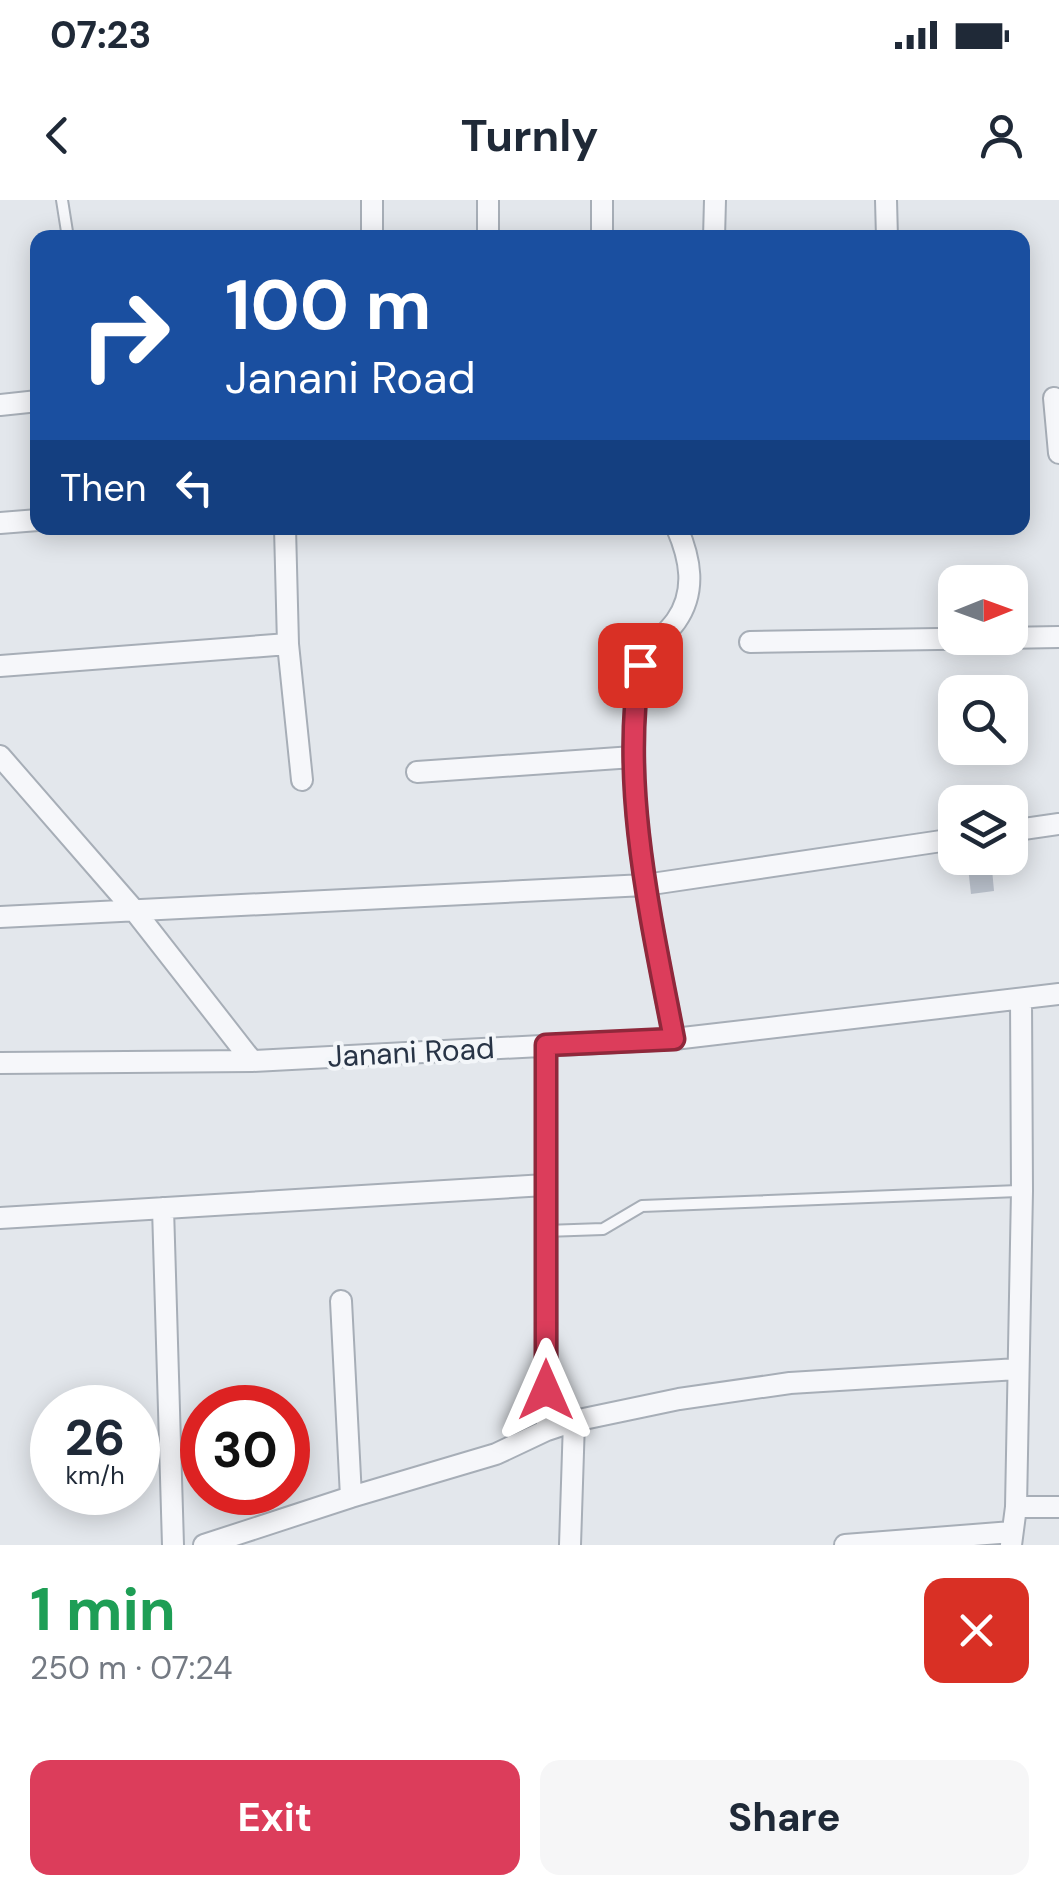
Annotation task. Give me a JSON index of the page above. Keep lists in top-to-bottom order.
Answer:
{
  "streets": {
    "street": ["Janani Road"]
  },
  "north": "right",
  "page": {
    "status": "07:23",
    "header": "Turnly",
    "turn": ["100 m", "Janani Road"],
    "then": "Then",
    "speed": "26 km/h",
    "limit": "30",
    "heading": ["1 min", "250 m · 07:24"],
    "buttons": ["Exit", "Share"]
  }
}
